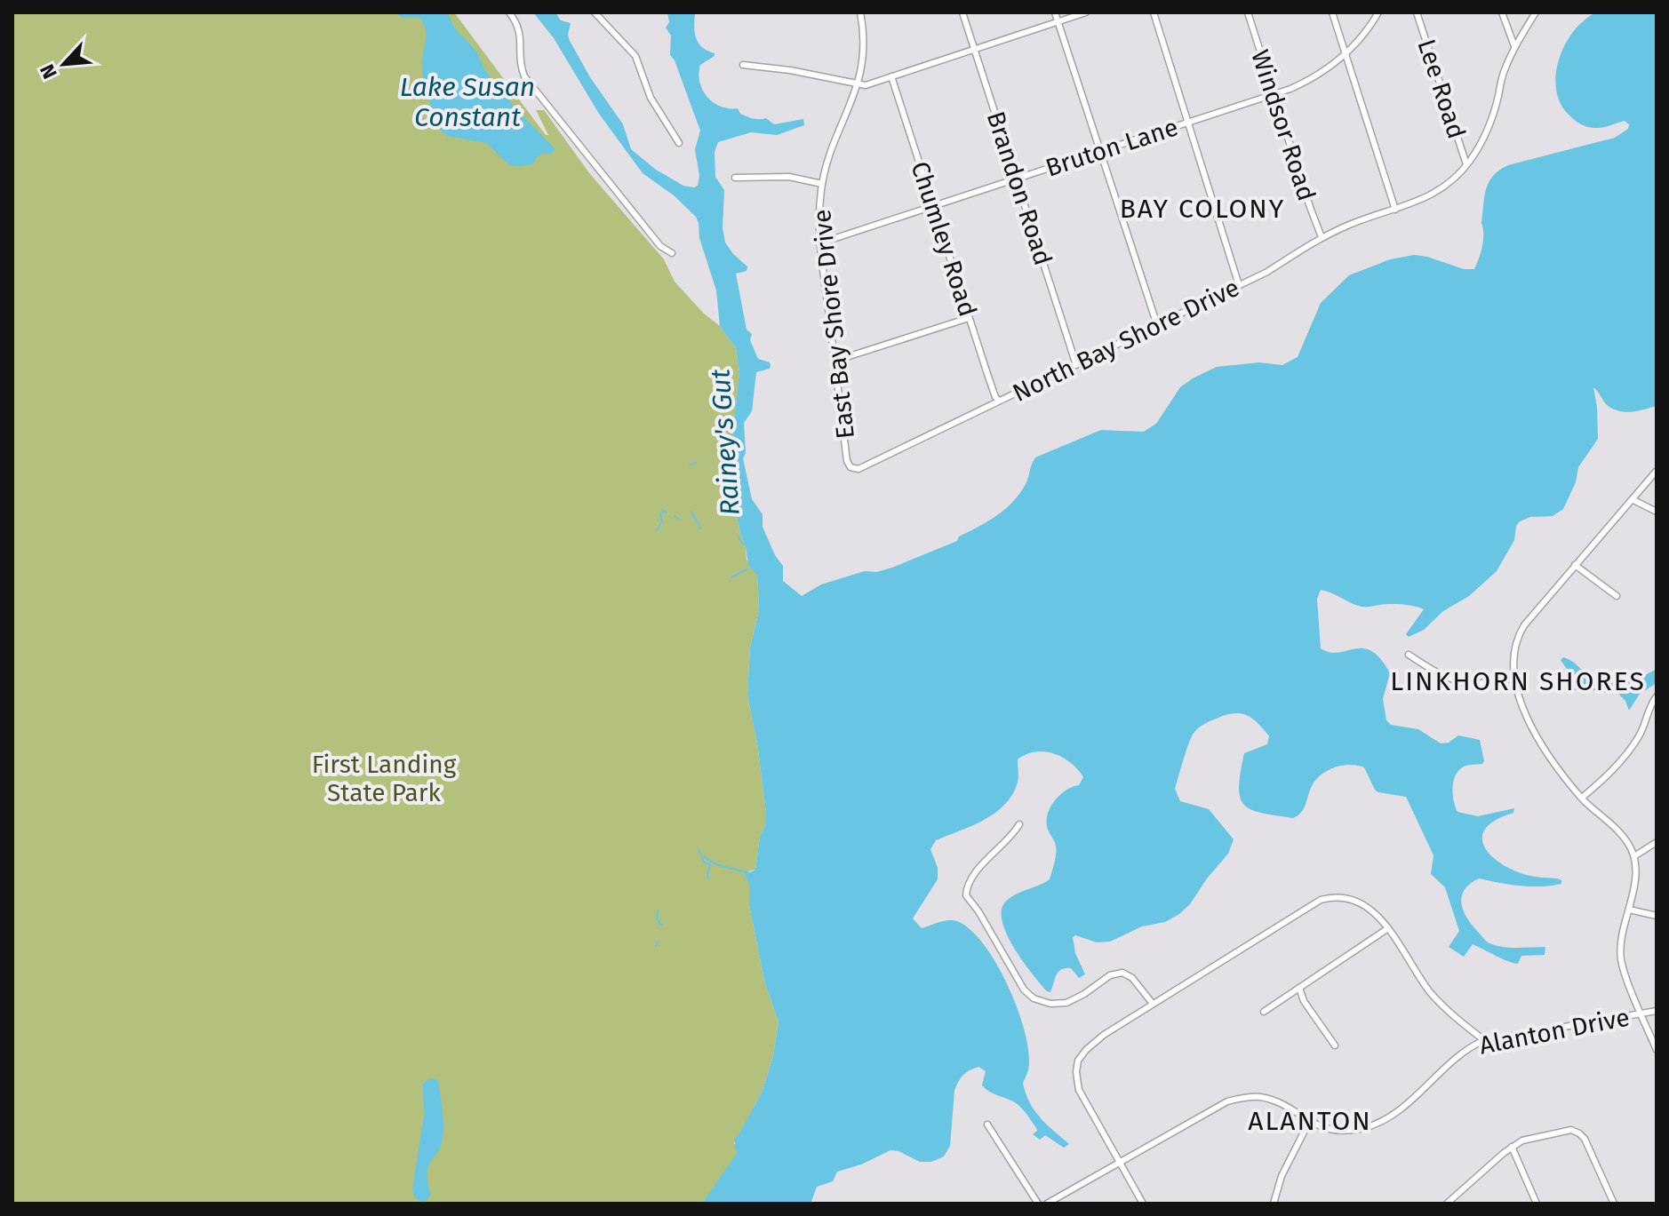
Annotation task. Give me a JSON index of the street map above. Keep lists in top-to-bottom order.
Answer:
{
  "streets": {
    "street": [
      "Lee Road",
      "Windsor Road",
      "Bruton Lane",
      "Brandon Road",
      "Chumley Road",
      "East Bay Shore Drive",
      "North Bay Shore Drive",
      "Alanton Drive"
    ]
  },
  "crossings": [
    ["Lee Road", "North Bay Shore Drive"],
    ["Windsor Road", "Bruton Lane"],
    ["Windsor Road", "North Bay Shore Drive"],
    ["Bruton Lane", "Brandon Road"],
    ["Bruton Lane", "Chumley Road"],
    ["Bruton Lane", "East Bay Shore Drive"],
    ["Brandon Road", "North Bay Shore Drive"],
    ["Chumley Road", "North Bay Shore Drive"],
    ["East Bay Shore Drive", "North Bay Shore Drive"]
  ],
  "districts": ["BAY COLONY", "LINKHORN SHORES", "ALANTON"],
  "water": ["Lake Susan Constant", "Rainey's Gut"],
  "parks": ["First Landing State Park"],
  "north": "bottom left"
}
